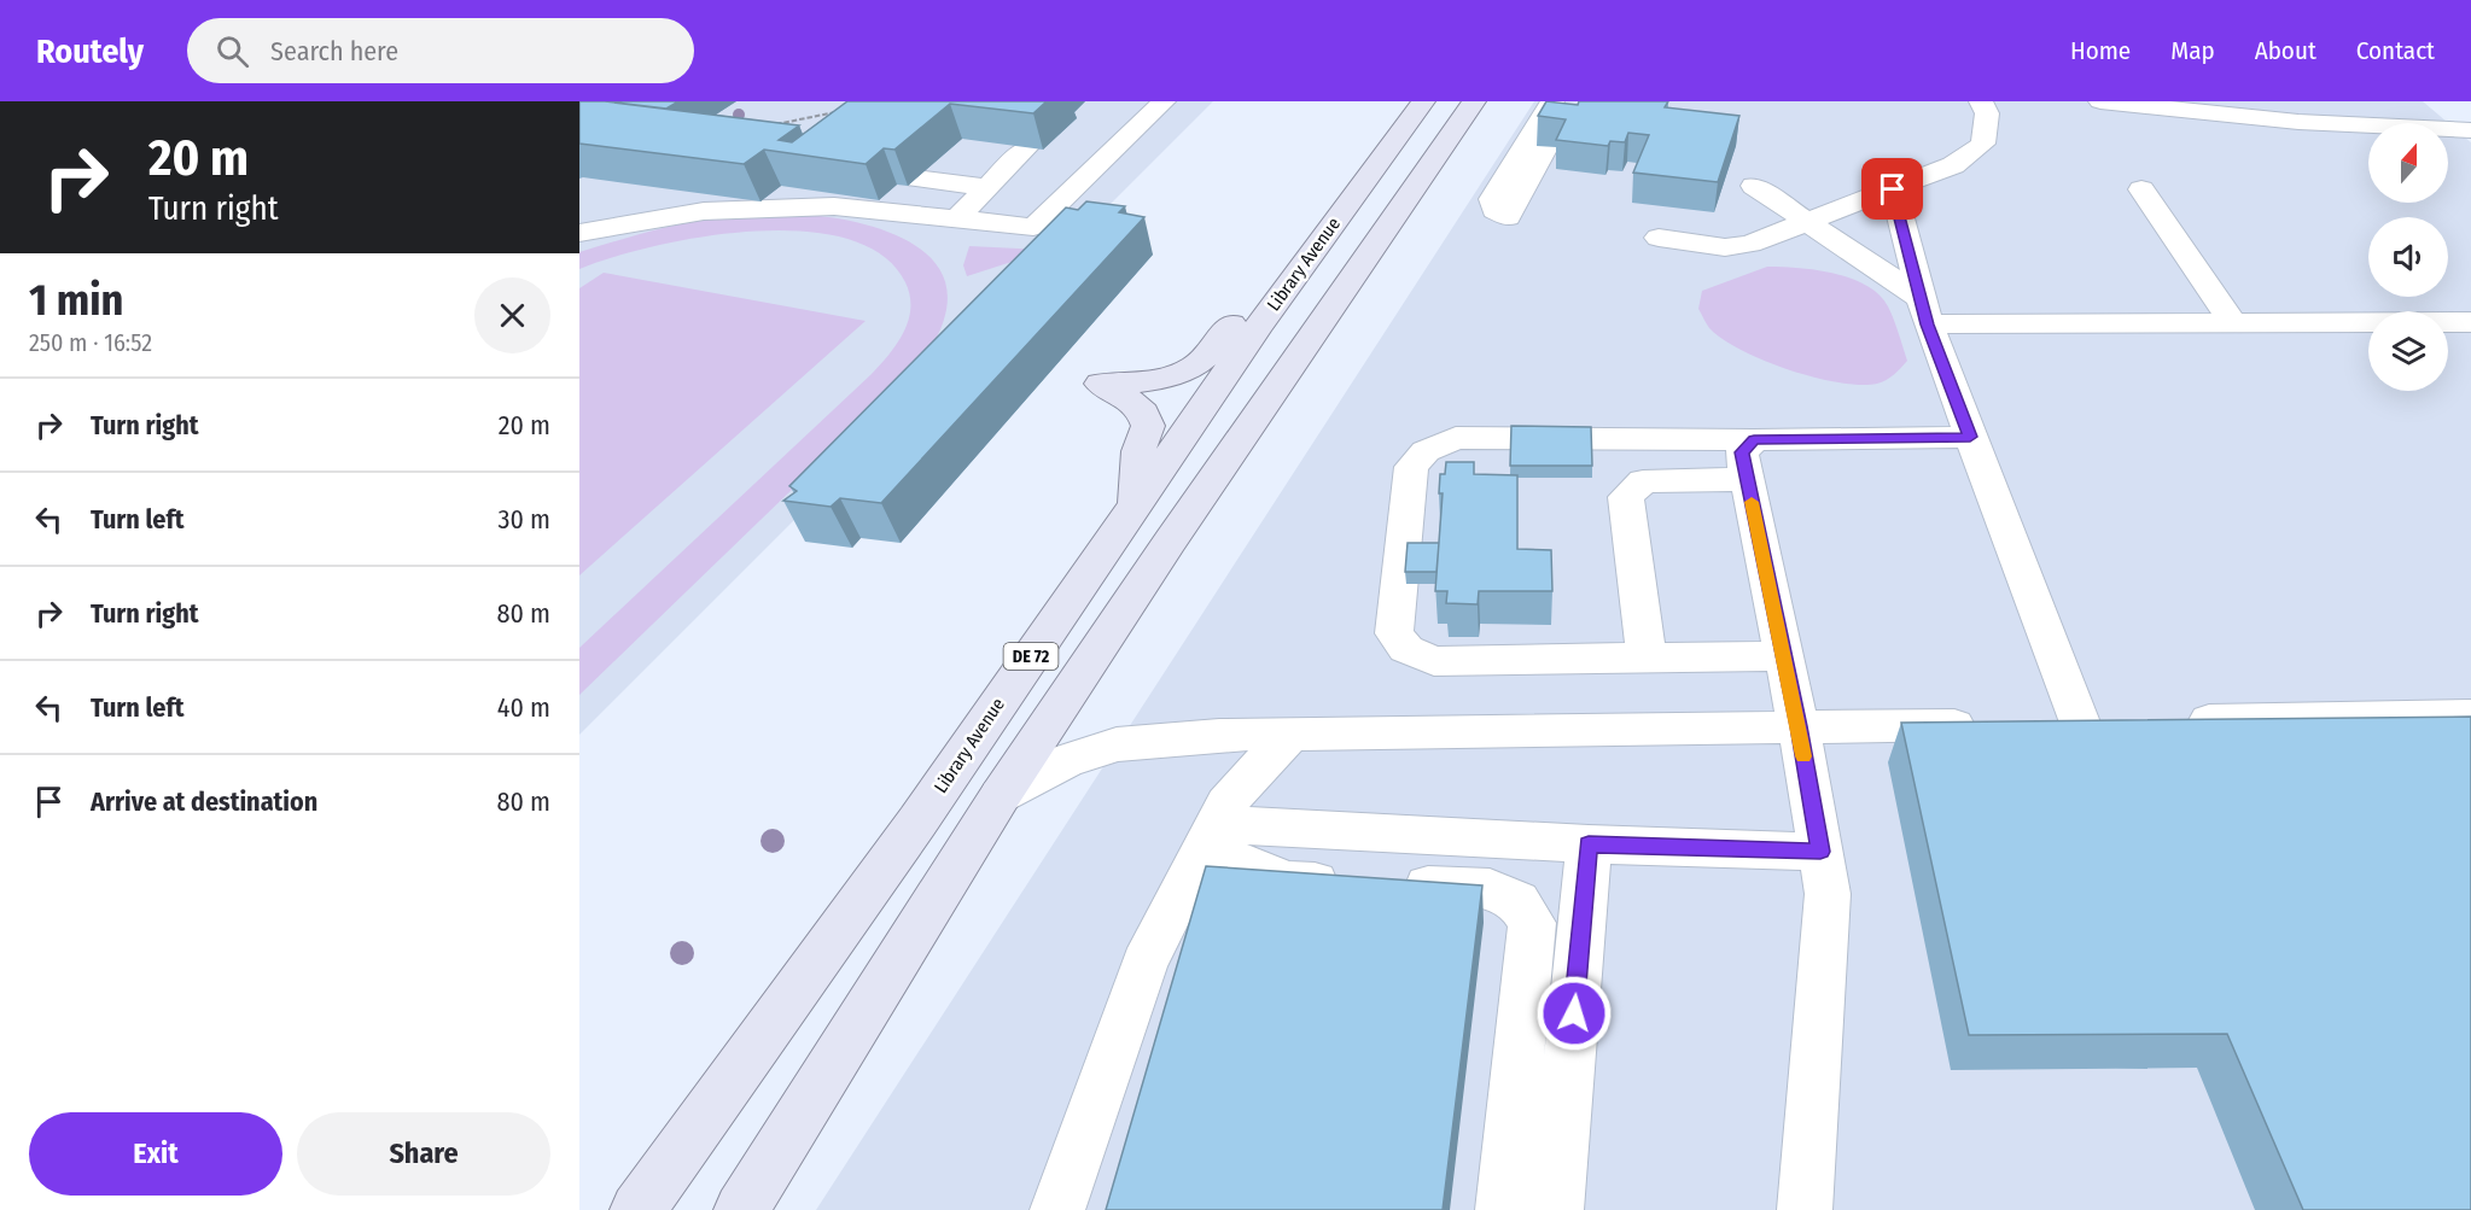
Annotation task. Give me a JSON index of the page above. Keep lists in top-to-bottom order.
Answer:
{
  "streets": {
    "main road": ["Library Avenue", "DE 72"]
  },
  "north": "top",
  "page": {
    "header": "Routely",
    "search": "Search here",
    "nav": [
      "Home",
      "Map",
      "About",
      "Contact"
    ],
    "turn": ["20 m", "Turn right"],
    "heading": ["1 min", "250 m · 16:52"],
    "list": [
      {
        "name": "Turn right",
        "value": "20 m"
      },
      {
        "name": "Turn left",
        "value": "30 m"
      },
      {
        "name": "Turn right",
        "value": "80 m"
      },
      {
        "name": "Turn left",
        "value": "40 m"
      },
      {
        "name": "Arrive at destination",
        "value": "80 m"
      }
    ],
    "buttons": ["Exit", "Share"]
  }
}
